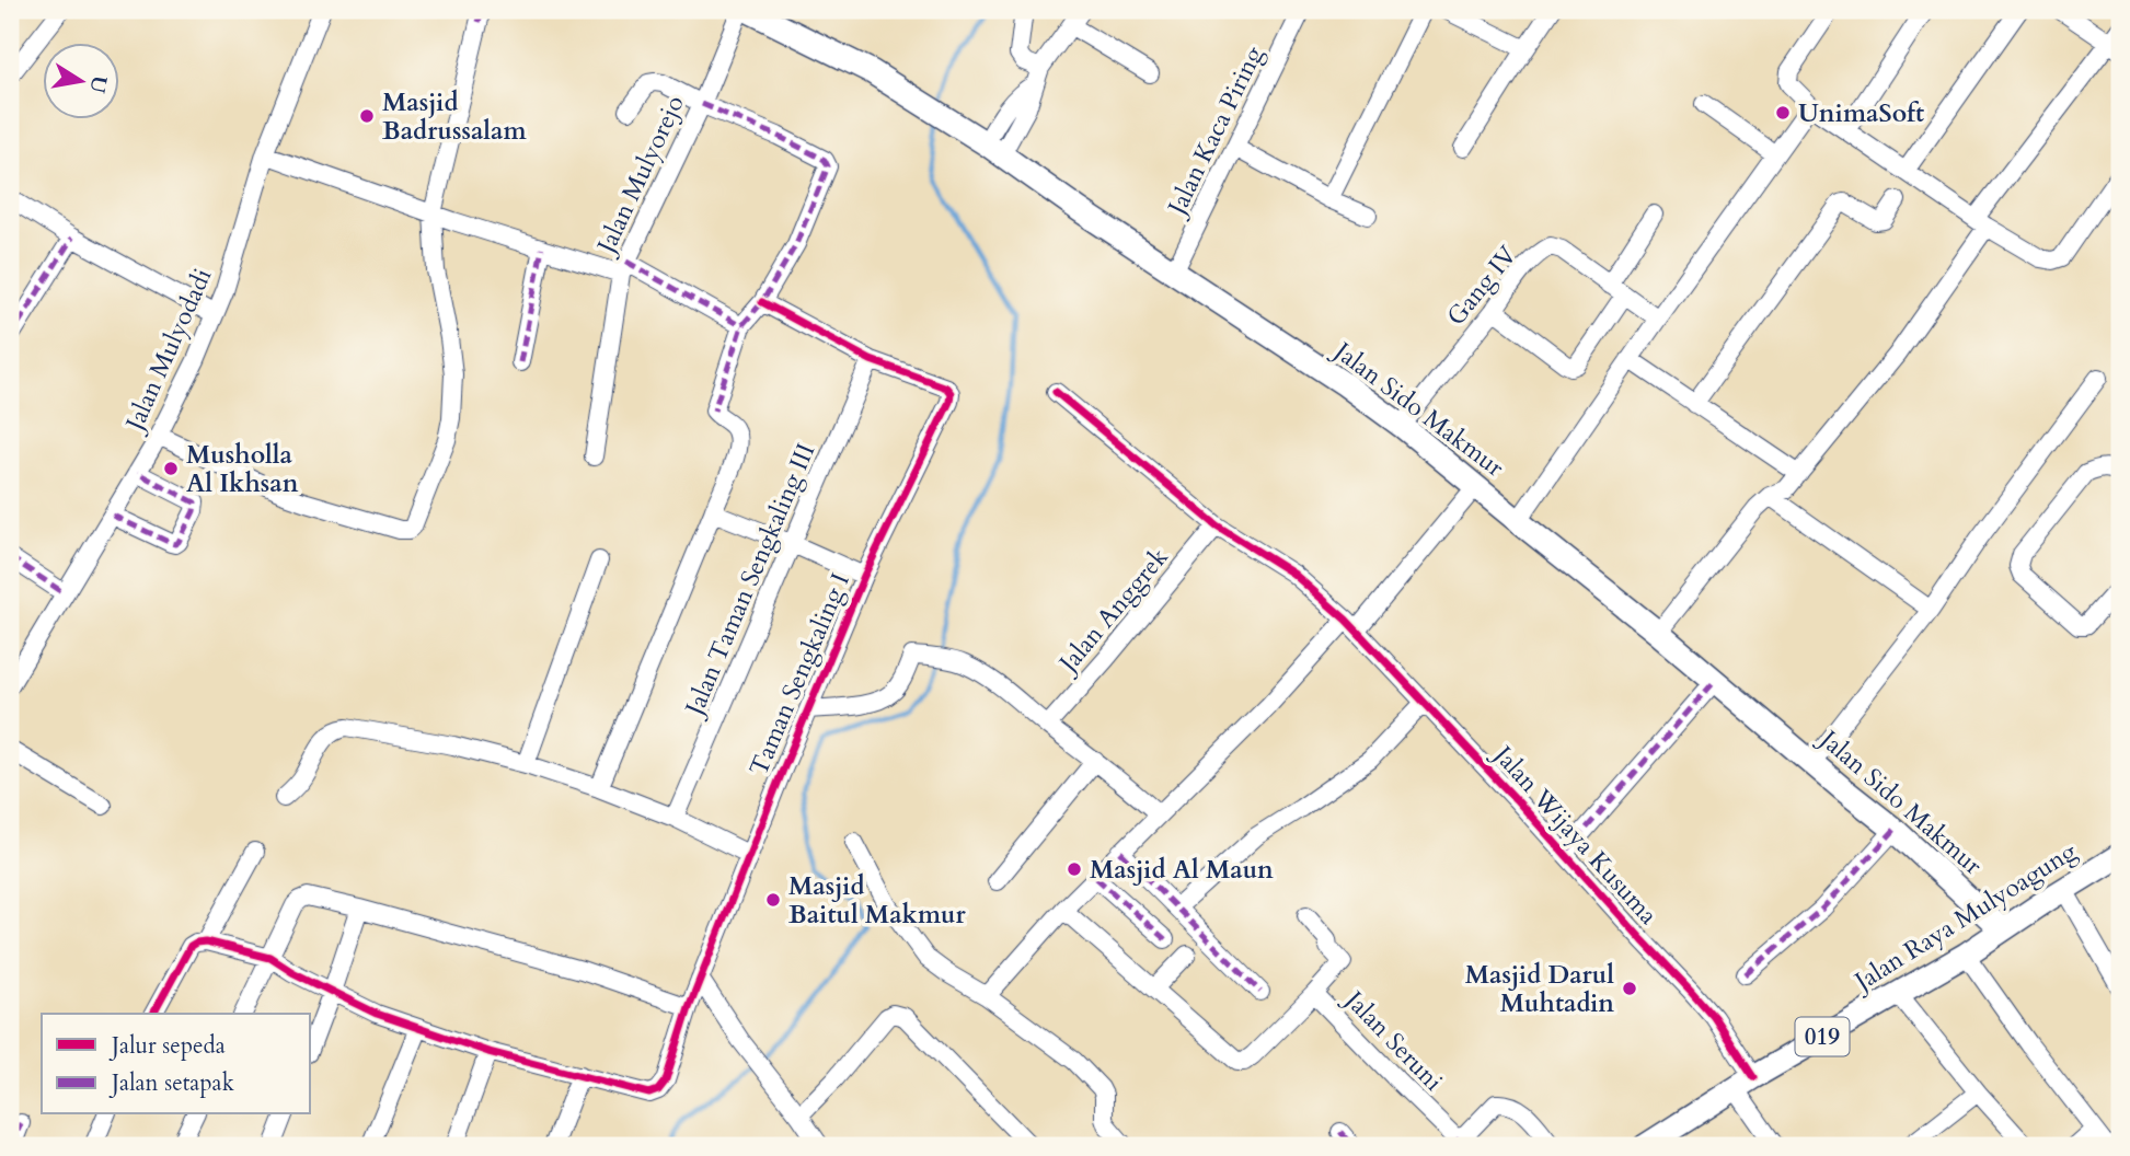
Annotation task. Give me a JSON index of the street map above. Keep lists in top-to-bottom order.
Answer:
{
  "streets": {
    "main road": ["Jalan Sido Makmur", "Jalan Raya Mulyoagung", "019"],
    "street": [
      "Jalan Kaca Piring",
      "Jalan Mulyorejo",
      "Gang IV",
      "Jalan Mulyodadi",
      "Jalan Taman Sengkaling III",
      "Jalan Anggrek",
      "Taman Sengkaling I",
      "Jalan Wijaya Kusuma",
      "Jalan Seruni"
    ]
  },
  "crossings": [
    ["Jalan Kaca Piring", "Jalan Sido Makmur"],
    ["Gang IV", "Jalan Sido Makmur"],
    ["Jalan Sido Makmur", "Jalan Raya Mulyoagung"],
    ["Jalan Taman Sengkaling III", "Taman Sengkaling I"],
    ["Jalan Anggrek", "Jalan Wijaya Kusuma"],
    ["Jalan Wijaya Kusuma", "Jalan Raya Mulyoagung"]
  ],
  "places": [
    "UnimaSoft",
    "Masjid Badrussalam",
    "Musholla Al Ikhsan",
    "Masjid Al Maun",
    "Masjid Baitul Makmur",
    "Masjid Darul Muhtadin"
  ],
  "legend": ["Jalur sepeda", "Jalan setapak"],
  "north": "right"
}
